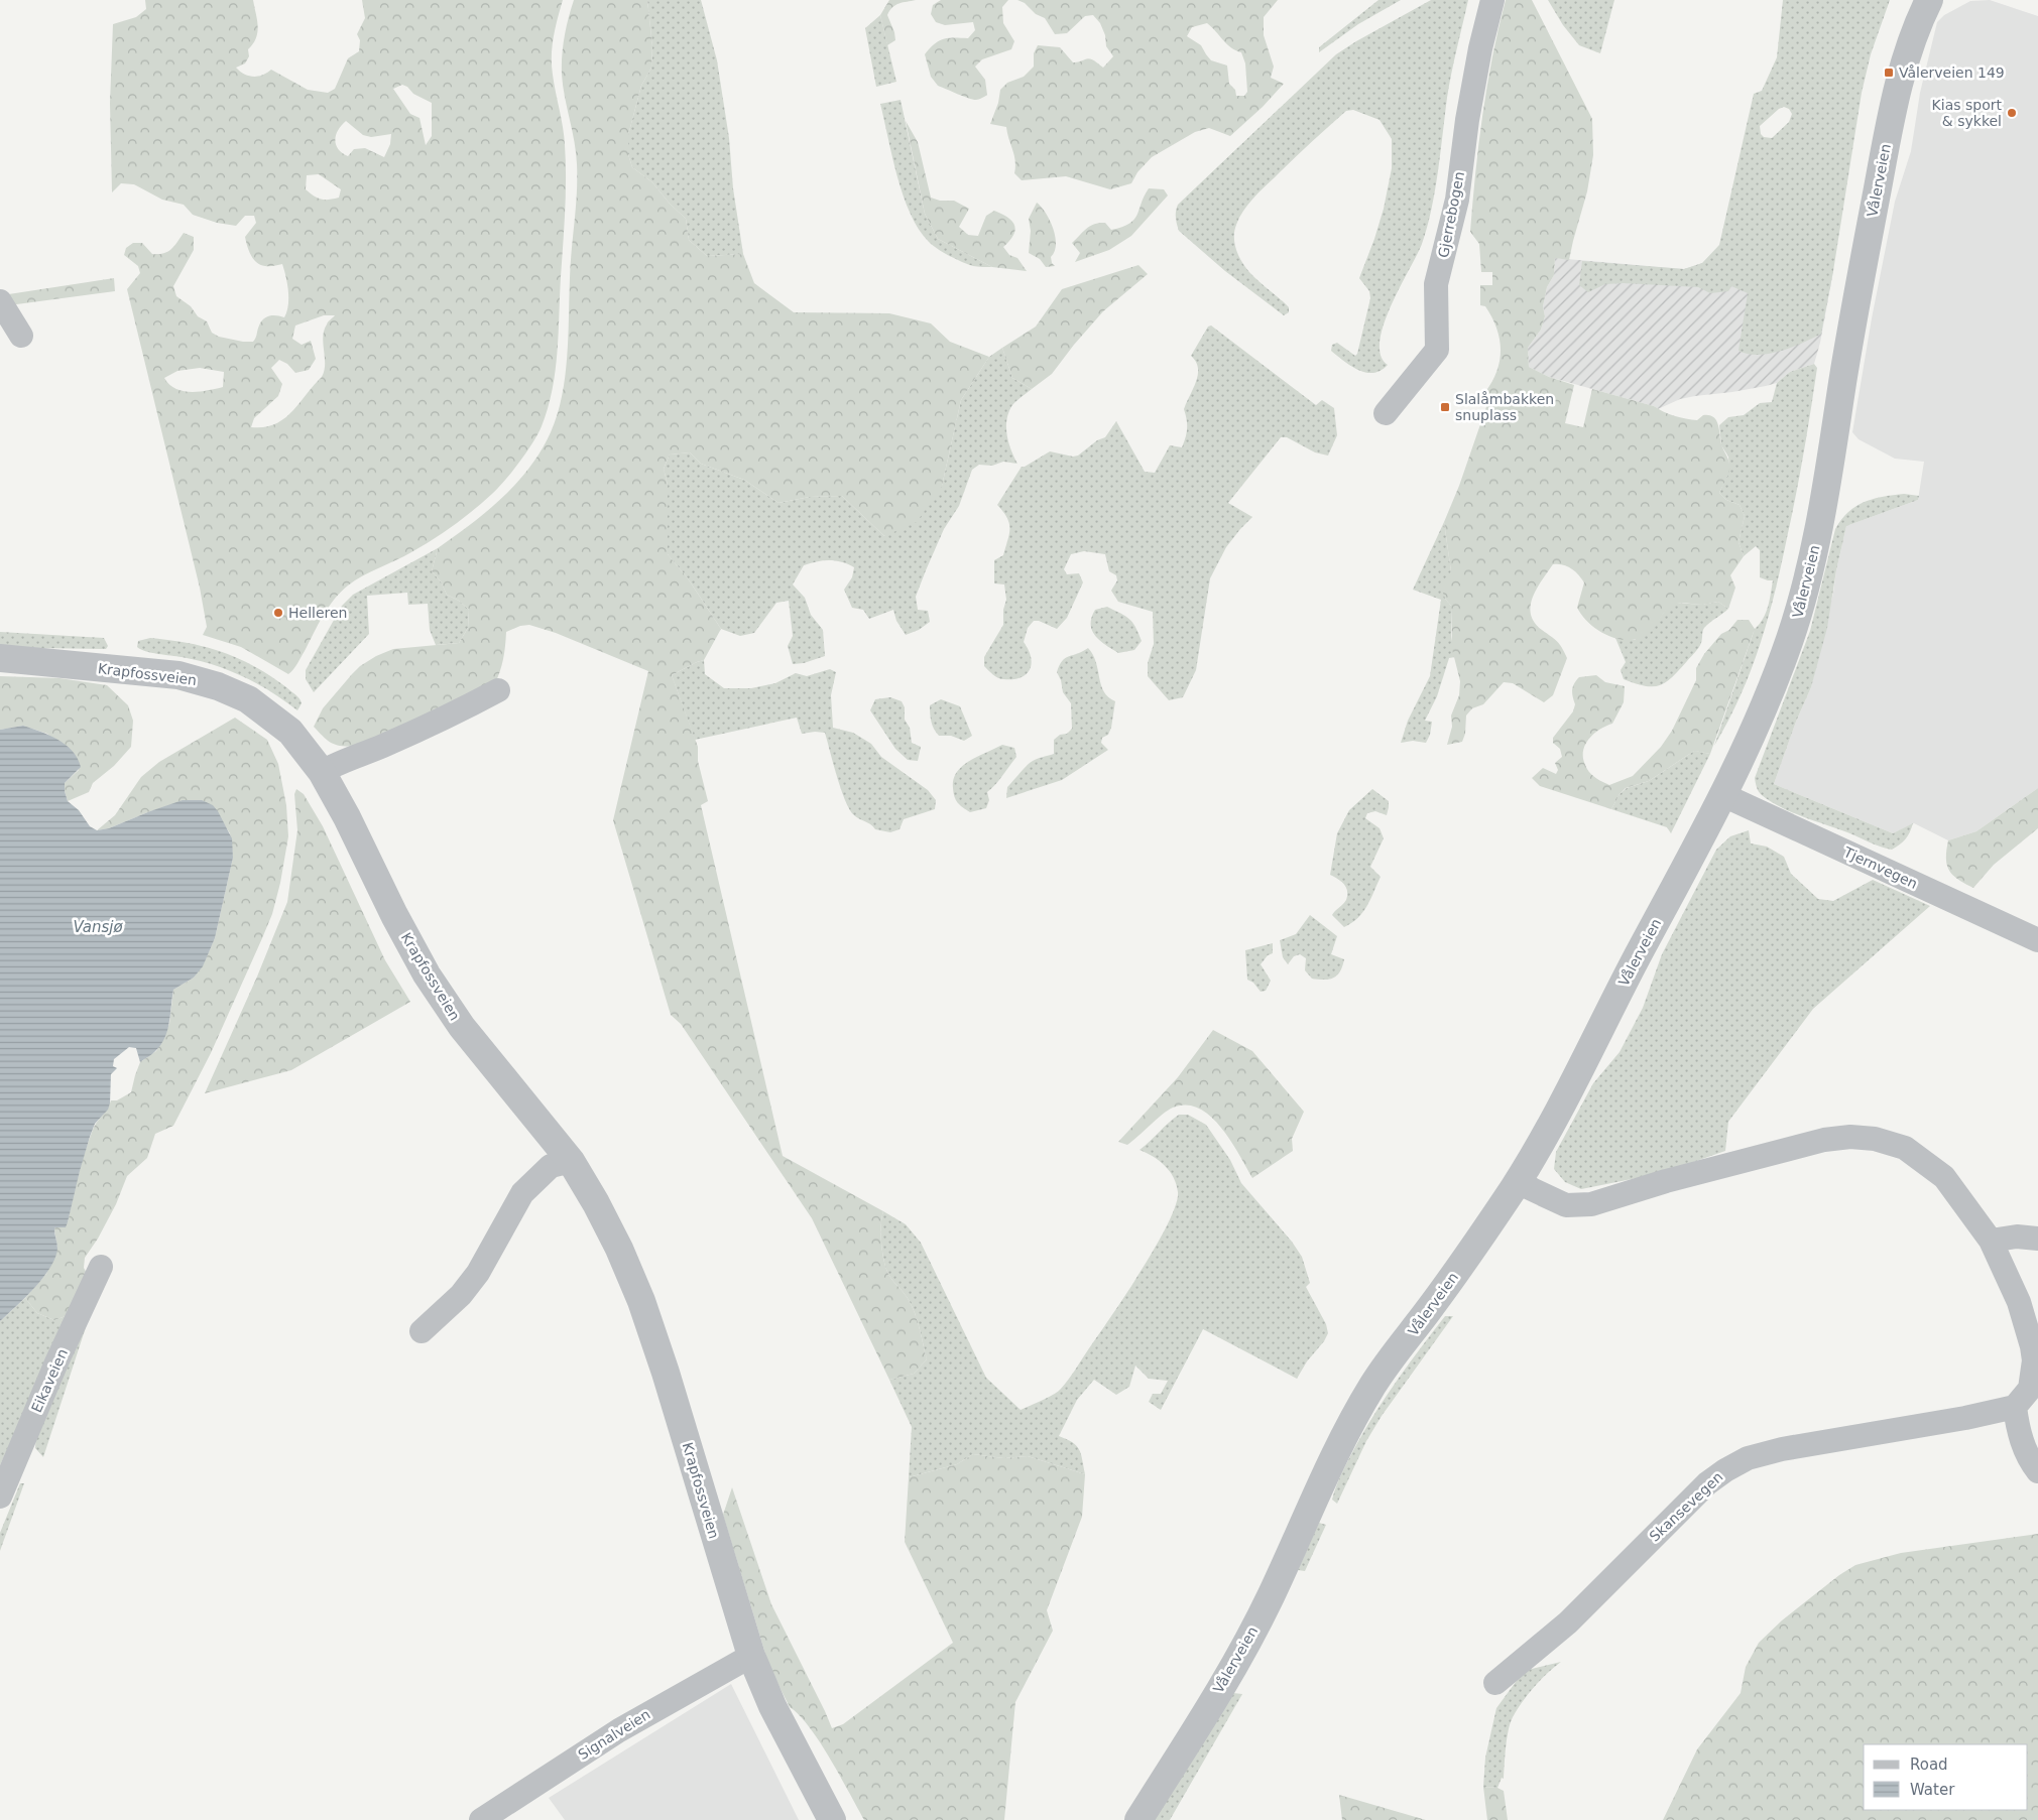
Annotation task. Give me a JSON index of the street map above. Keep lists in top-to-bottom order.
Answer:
{
  "streets": {
    "street": [
      "Vålerveien",
      "Gjerrebogen",
      "Krapfossveien",
      "Tjernvegen",
      "Eikaveien",
      "Skansevegen",
      "Signalveien"
    ]
  },
  "crossings": [
    ["Vålerveien", "Tjernvegen"],
    ["Krapfossveien", "Signalveien"]
  ],
  "water": ["Vansjø"],
  "places": {
    "transit": ["Vålerveien 149", "Slalåmbakken snuplass"],
    "other": ["Kias sport & sykkel", "Helleren"]
  },
  "legend": ["Road", "Water"]
}
